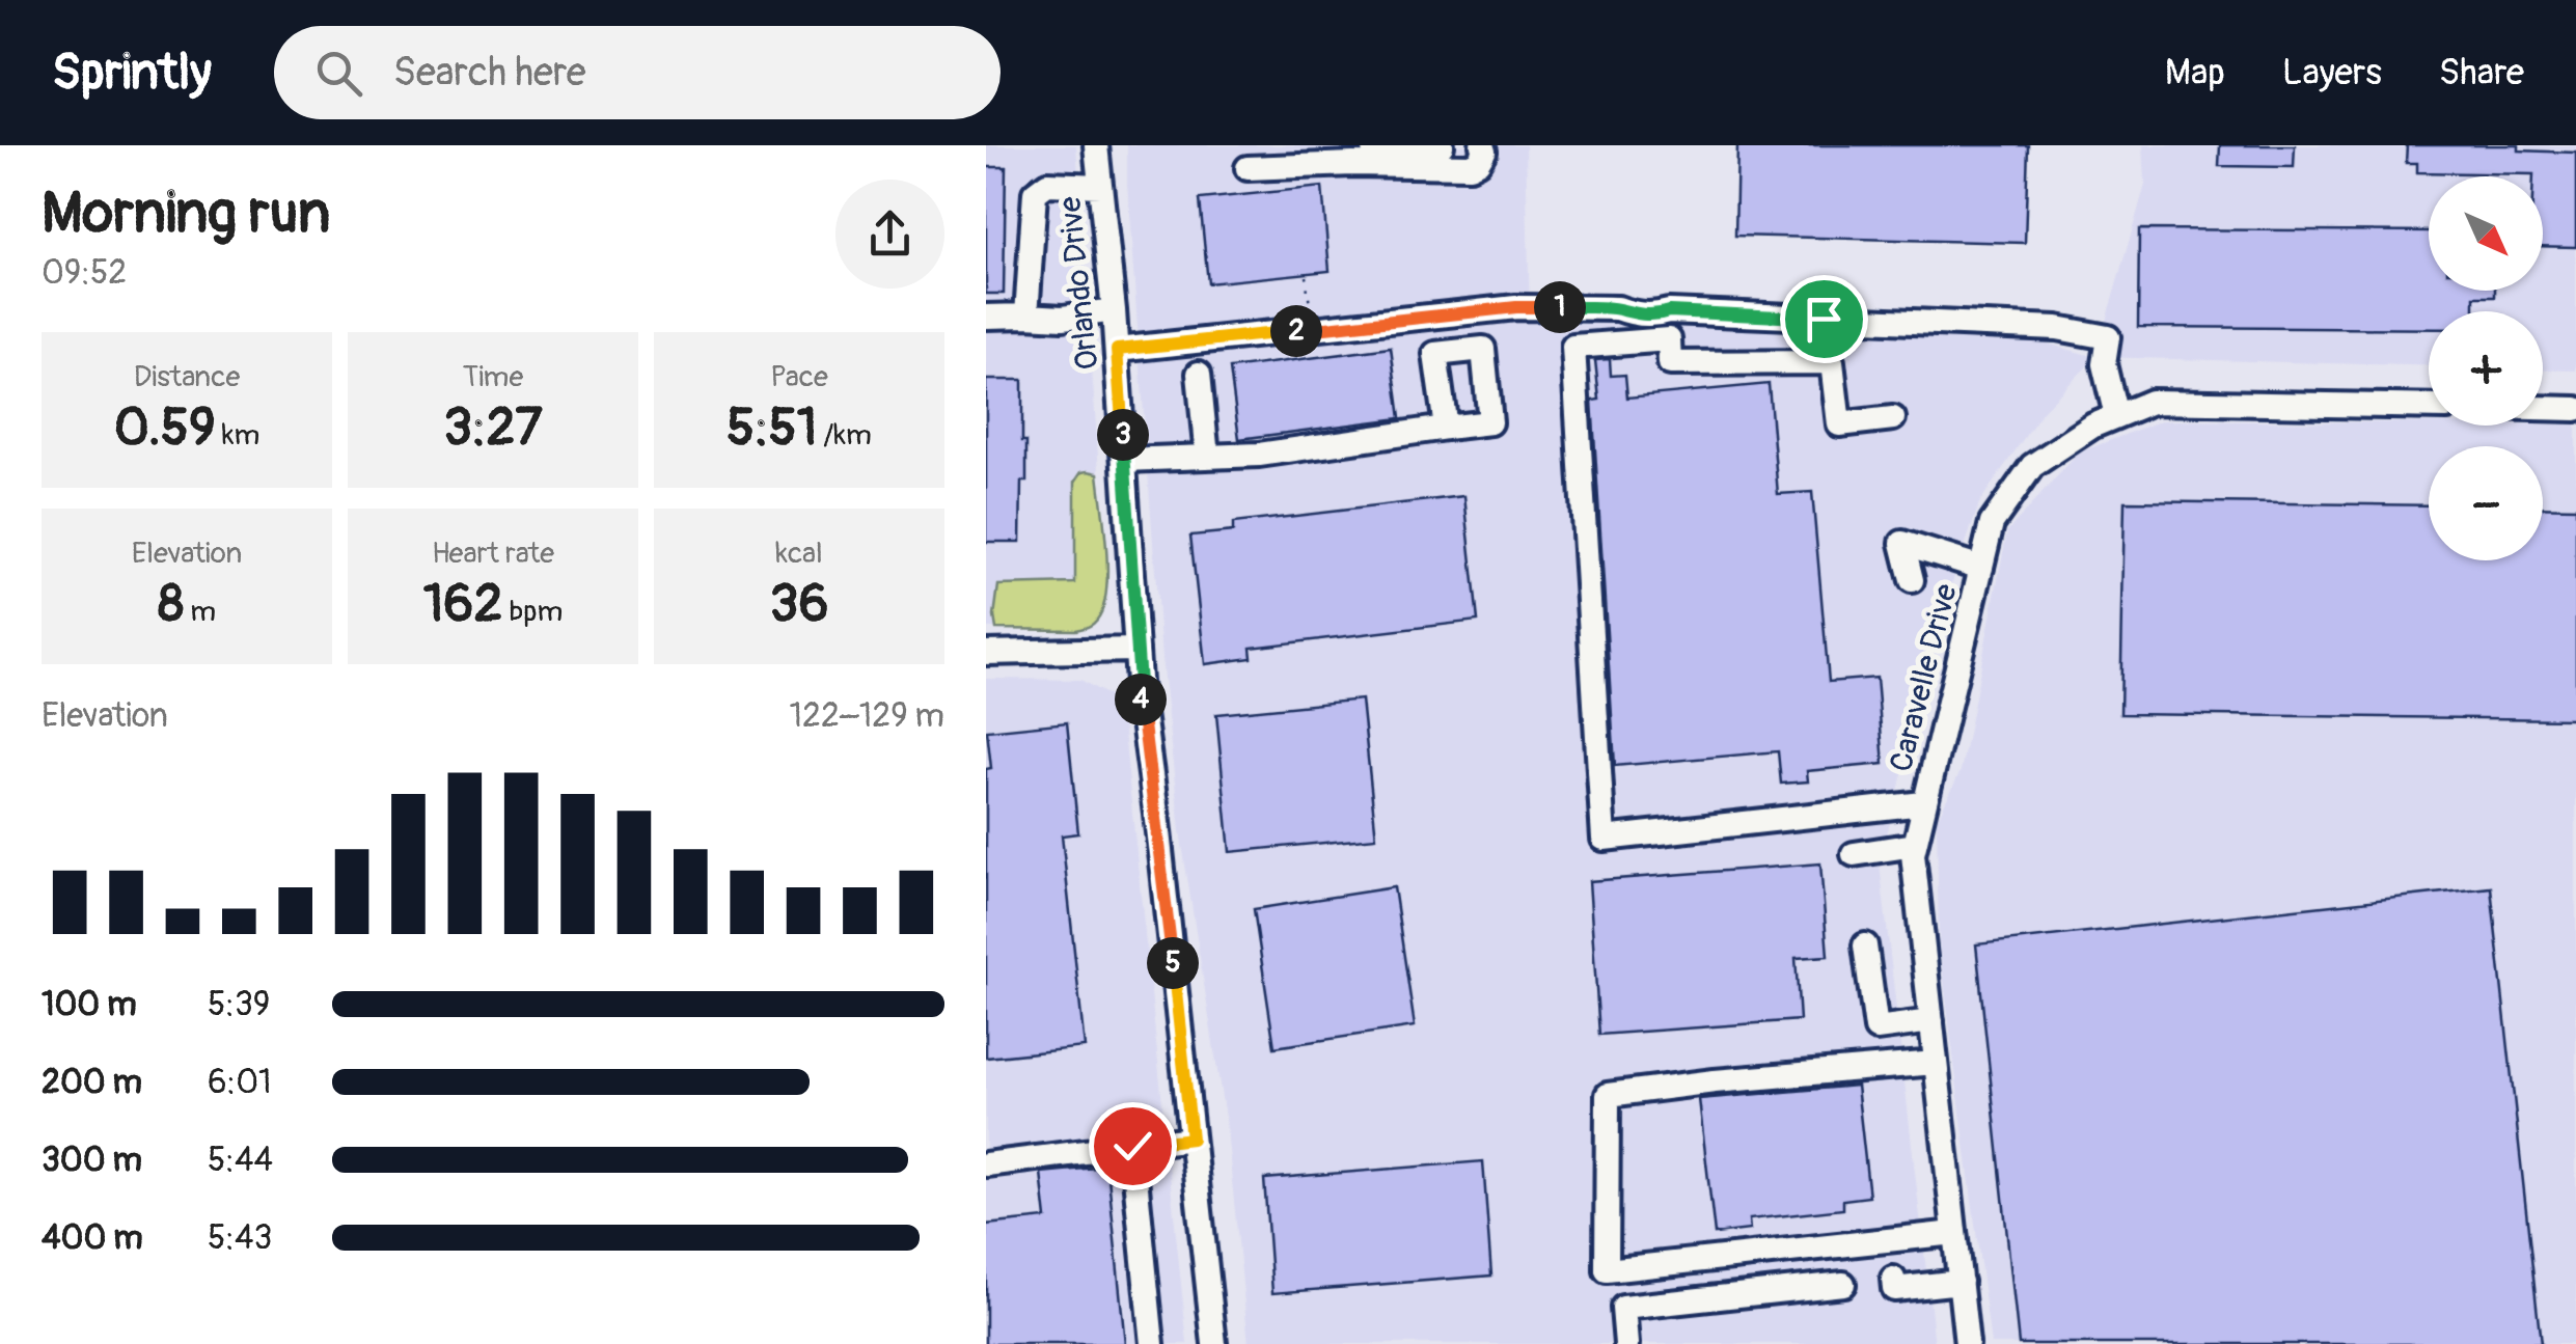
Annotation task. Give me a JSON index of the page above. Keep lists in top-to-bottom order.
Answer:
{
  "streets": {
    "street": ["Orlando Drive", "Caravelle Drive"]
  },
  "north": "bottom right",
  "page": {
    "header": "Sprintly",
    "search": "Search here",
    "nav": ["Map", "Layers", "Share"],
    "heading": ["Morning run", "09:52"],
    "map_buttons": ["+", "−"],
    "pins": [
      "1",
      "2",
      "3",
      "4",
      "5"
    ],
    "stats": [
      ["Distance", "0.59 km"],
      ["Time", "3:27"],
      ["Pace", "5:51 /km"],
      ["Elevation", "8 m"],
      ["Heart rate", "162 bpm"],
      ["kcal", "36"]
    ],
    "chart": ["Elevation", "122–129 m"],
    "list": [
      {
        "name": "100 m",
        "note": "5:39"
      },
      {
        "name": "200 m",
        "note": "6:01"
      },
      {
        "name": "300 m",
        "note": "5:44"
      },
      {
        "name": "400 m",
        "note": "5:43"
      }
    ]
  }
}
